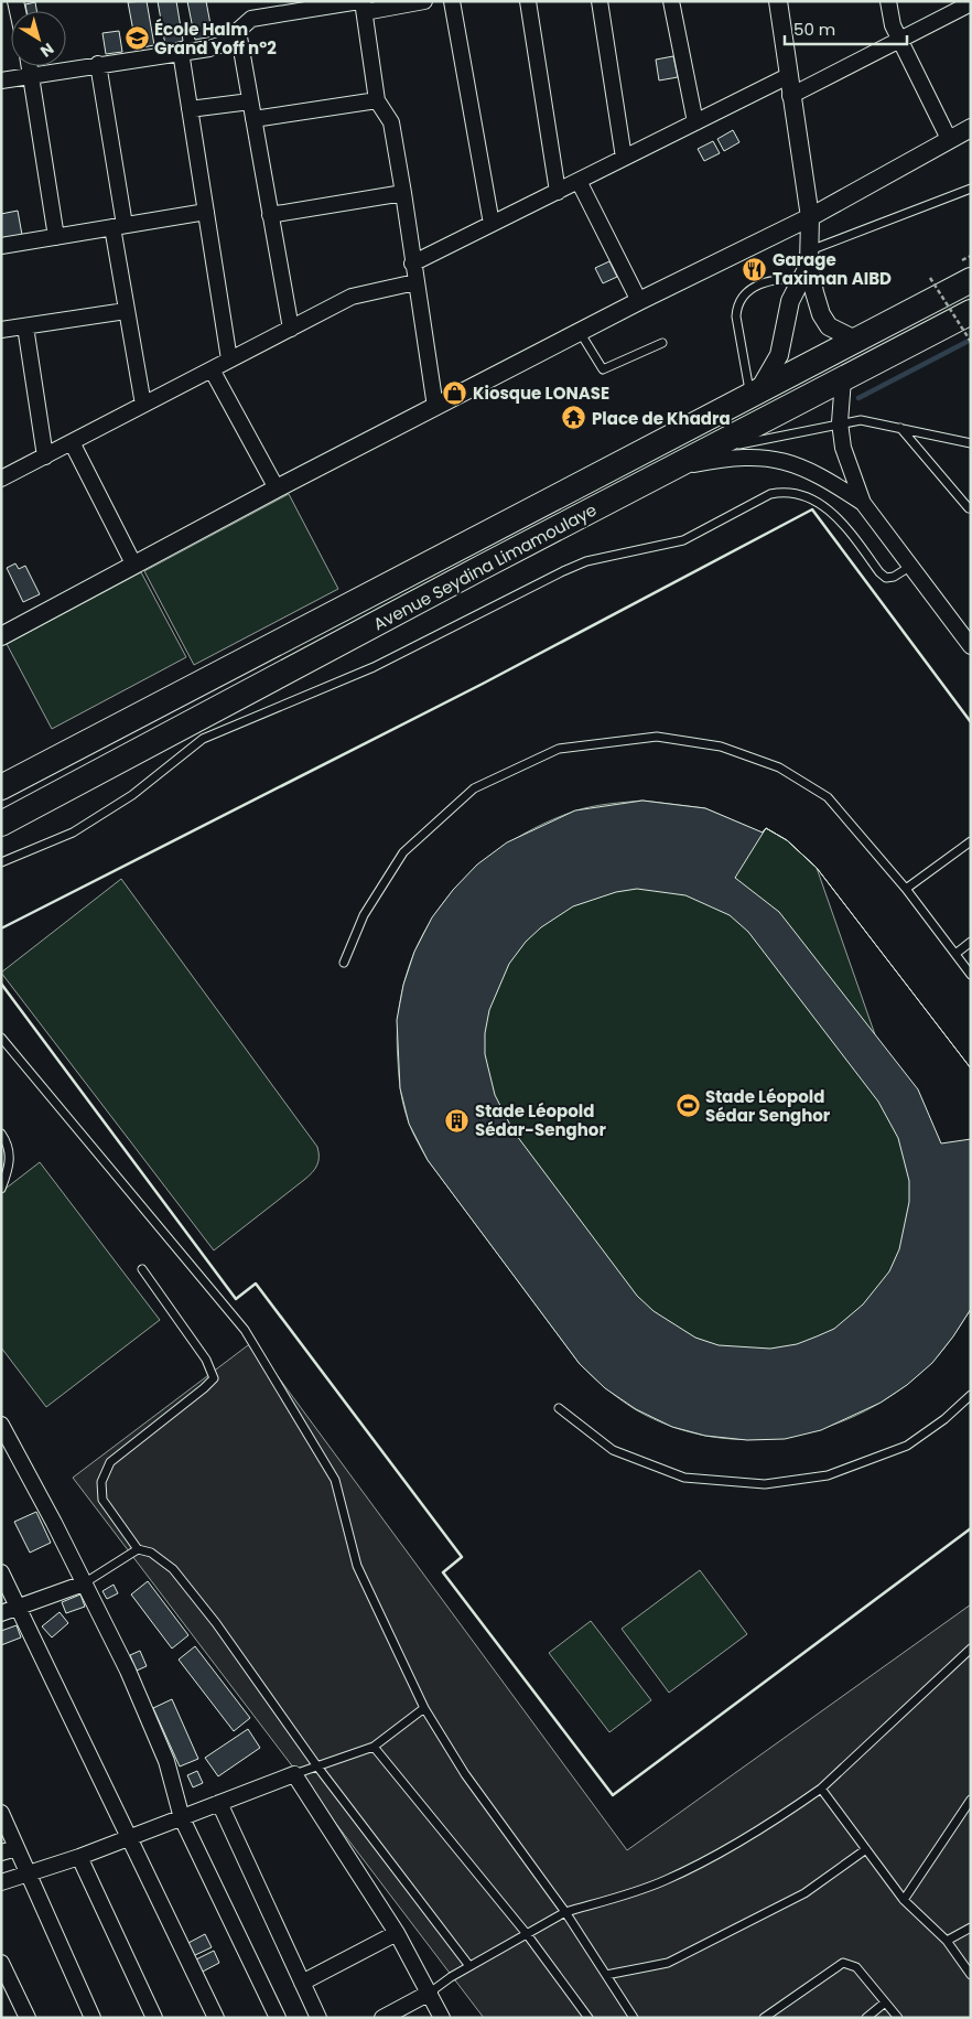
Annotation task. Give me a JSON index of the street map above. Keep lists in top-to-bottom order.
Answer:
{
  "streets": {
    "highway": ["Avenue Seydina Limamoulaye"]
  },
  "places": {
    "school or university": ["École Halm Grand Yoff n°2"],
    "restaurant": ["Garage Taximan AIBD"],
    "shop": ["Kiosque LONASE"],
    "temple": ["Place de Khadra"],
    "sports": ["Stade Léopold Sédar Senghor"],
    "building": ["Stade Léopold Sédar-Senghor"]
  },
  "scale_bar": "50 m",
  "north": "bottom right"
}
